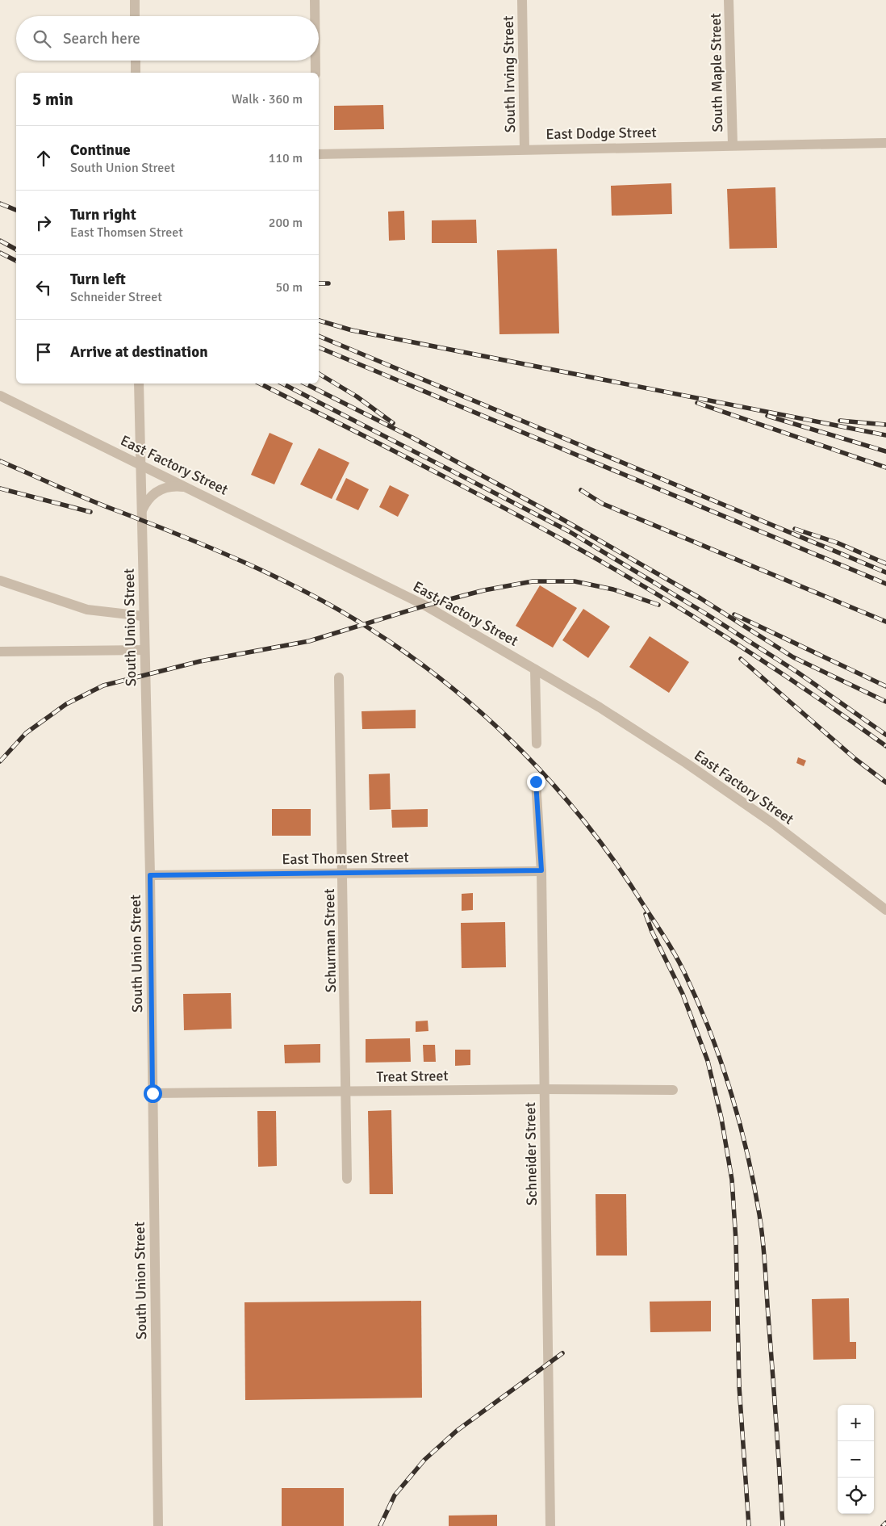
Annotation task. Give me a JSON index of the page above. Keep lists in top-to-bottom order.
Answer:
{
  "streets": {
    "street": [
      "South Maple Street",
      "South Irving Street",
      "East Dodge Street",
      "East Factory Street",
      "South Union Street",
      "East Thomsen Street",
      "Schurman Street",
      "Treat Street",
      "Schneider Street"
    ]
  },
  "crossings": [
    ["South Maple Street", "East Dodge Street"],
    ["South Irving Street", "East Dodge Street"],
    ["East Factory Street", "South Union Street"],
    ["South Union Street", "East Thomsen Street"],
    ["South Union Street", "Treat Street"],
    ["East Thomsen Street", "Schurman Street"],
    ["East Thomsen Street", "Schneider Street"],
    ["Schurman Street", "Treat Street"],
    ["Treat Street", "Schneider Street"]
  ],
  "page": {
    "search": "Search here",
    "heading": ["5 min", "Walk · 360 m"],
    "list": [
      ["Continue", "South Union Street", "110 m"],
      ["Turn right", "East Thomsen Street", "200 m"],
      ["Turn left", "Schneider Street", "50 m"],
      "Arrive at destination"
    ],
    "map_buttons": ["+", "−"]
  }
}
